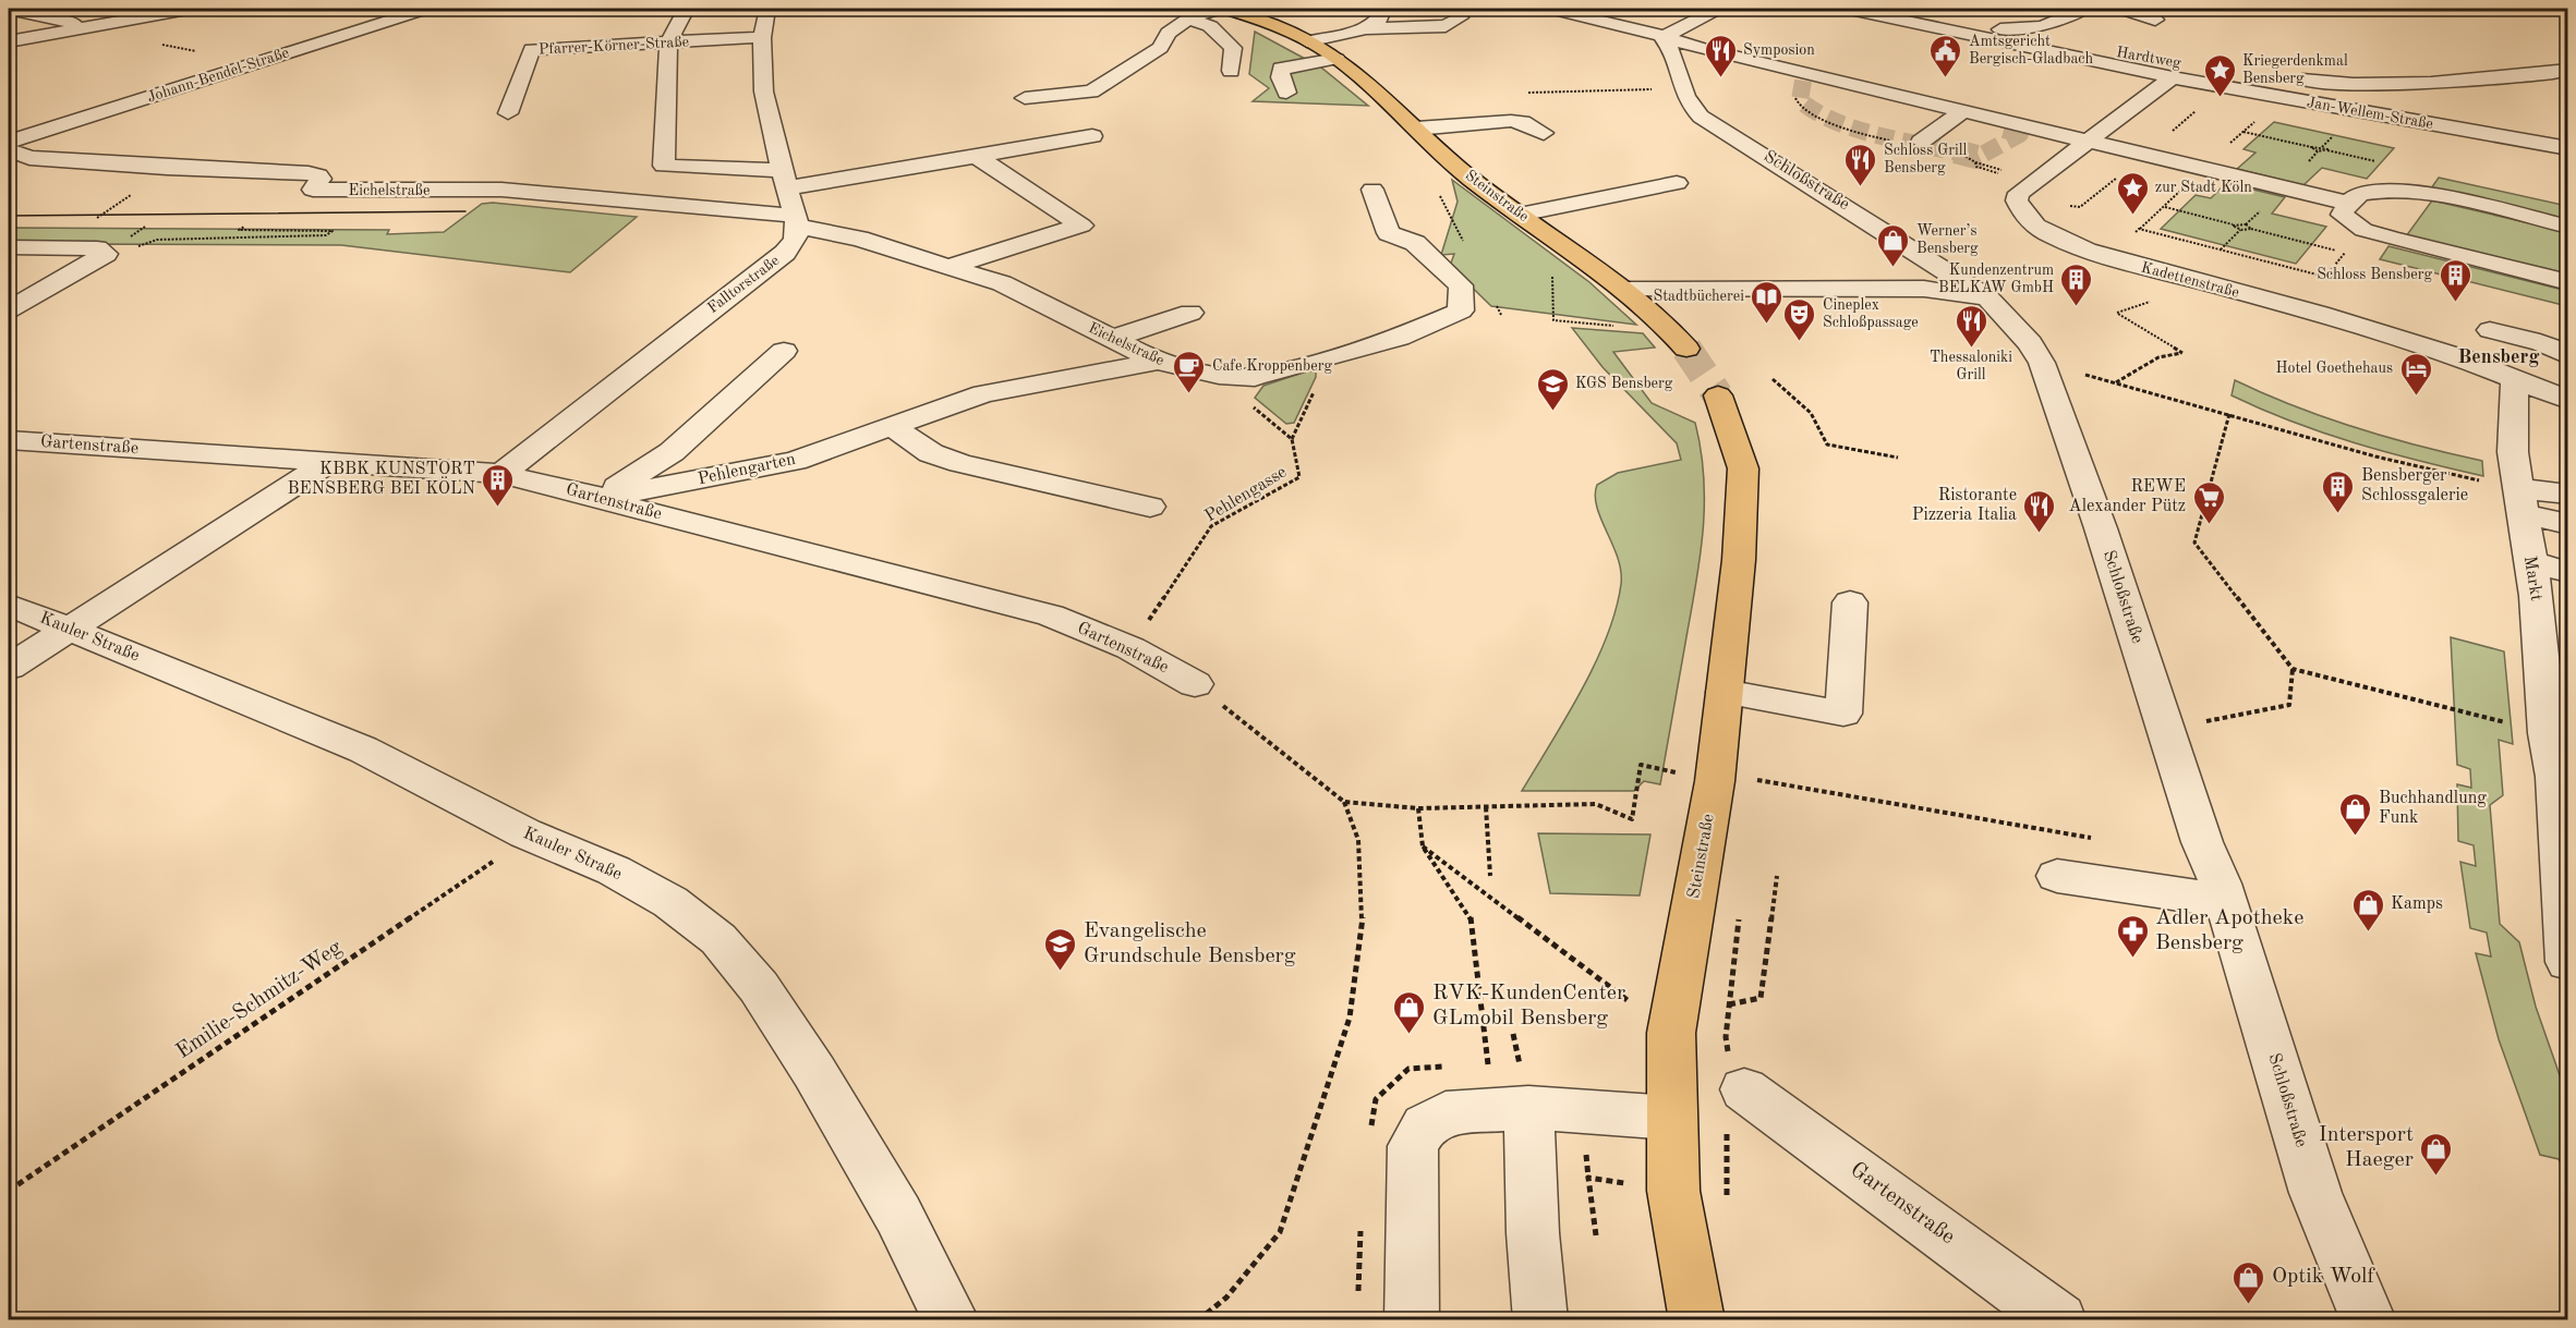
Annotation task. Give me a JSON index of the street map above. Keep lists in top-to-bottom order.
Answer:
{
  "streets": {
    "main road": ["Steinstraße"],
    "street": [
      "Pfarrer-Körner-Straße",
      "Hardtweg",
      "Johann-Bendel-Straße",
      "Jan-Wellem-Straße",
      "Schloßstraße",
      "Eichelstraße",
      "Kadettenstraße",
      "Falltorstraße",
      "Gartenstraße",
      "Pehlengarten",
      "Markt",
      "Kauler Straße"
    ],
    "path": ["Pehlengasse", "Emilie-Schmitz-Weg"]
  },
  "crossings": [
    ["Hardtweg", "Jan-Wellem-Straße"],
    ["Eichelstraße", "Falltorstraße"],
    ["Eichelstraße", "Pehlengarten"],
    ["Eichelstraße", "Pehlengasse"],
    ["Kadettenstraße", "Markt"],
    ["Falltorstraße", "Gartenstraße"],
    ["Gartenstraße", "Pehlengarten"],
    ["Gartenstraße", "Pehlengasse"],
    ["Kauler Straße", "Emilie-Schmitz-Weg"]
  ],
  "districts": ["Bensberg"],
  "places": {
    "restaurant": [
      "Symposion",
      "Schloss Grill Bensberg",
      "Thessaloniki Grill",
      "Ristorante Pizzeria Italia"
    ],
    "public building": ["Amtsgericht Bergisch-Gladbach"],
    "place": ["Kriegerdenkmal Bensberg", "zur Stadt Köln"],
    "shop": [
      "Werner’s Bensberg",
      "Buchhandlung Funk",
      "Kamps",
      "RVK-KundenCenter GLmobil Bensberg",
      "Intersport Haeger",
      "Optik Wolf"
    ],
    "building": [
      "Schloss Bensberg",
      "Kundenzentrum BELKAW GmbH",
      "KBBK KUNSTORT BENSBERG BEI KÖLN",
      "Bensberger Schlossgalerie"
    ],
    "library": ["Stadtbücherei"],
    "theatre": ["Cineplex Schloßpassage"],
    "cafe": ["Cafe Kroppenberg"],
    "hotel": ["Hotel Goethehaus"],
    "school or university": ["KGS Bensberg", "Evangelische Grundschule Bensberg"],
    "supermarket": ["REWE Alexander Pütz"],
    "pharmacy": ["Adler Apotheke Bensberg"]
  }
}
